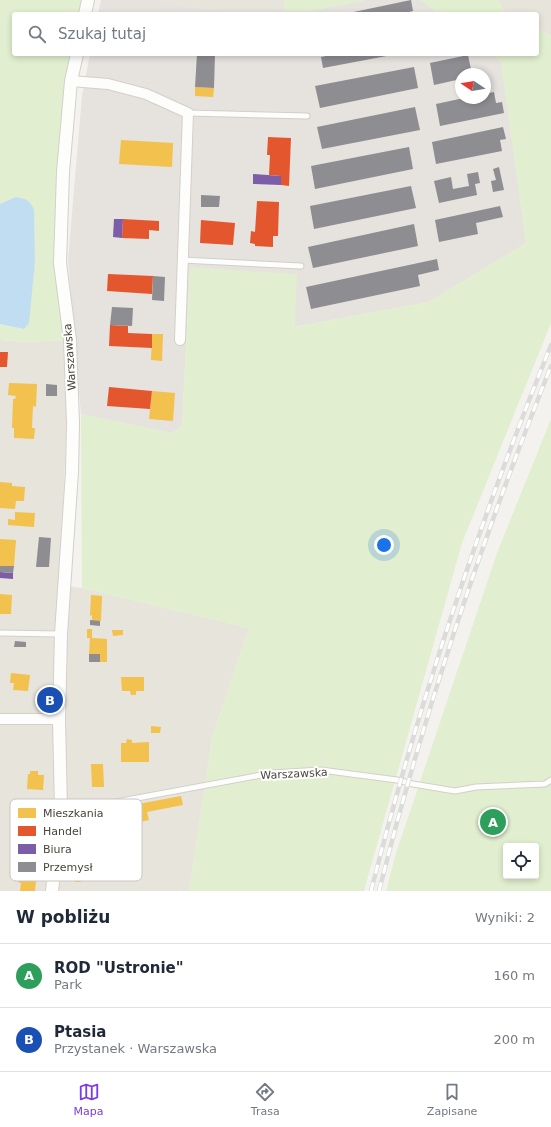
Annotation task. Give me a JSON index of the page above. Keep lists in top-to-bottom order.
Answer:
{
  "streets": {
    "street": ["Warszawska"]
  },
  "legend": [
    "Mieszkania",
    "Handel",
    "Biura",
    "Przemysł"
  ],
  "north": "left",
  "page": {
    "search": "Szukaj tutaj",
    "pins": ["B", "A"],
    "heading": ["W pobliżu", "Wyniki: 2"],
    "list": [
      {
        "mark": "A",
        "name": "ROD \"Ustronie\"",
        "note": "Park",
        "value": "160 m"
      },
      {
        "mark": "B",
        "name": "Ptasia",
        "note": "Przystanek · Warszawska",
        "value": "200 m"
      }
    ],
    "nav": ["Mapa", "Trasa", "Zapisane"]
  }
}
